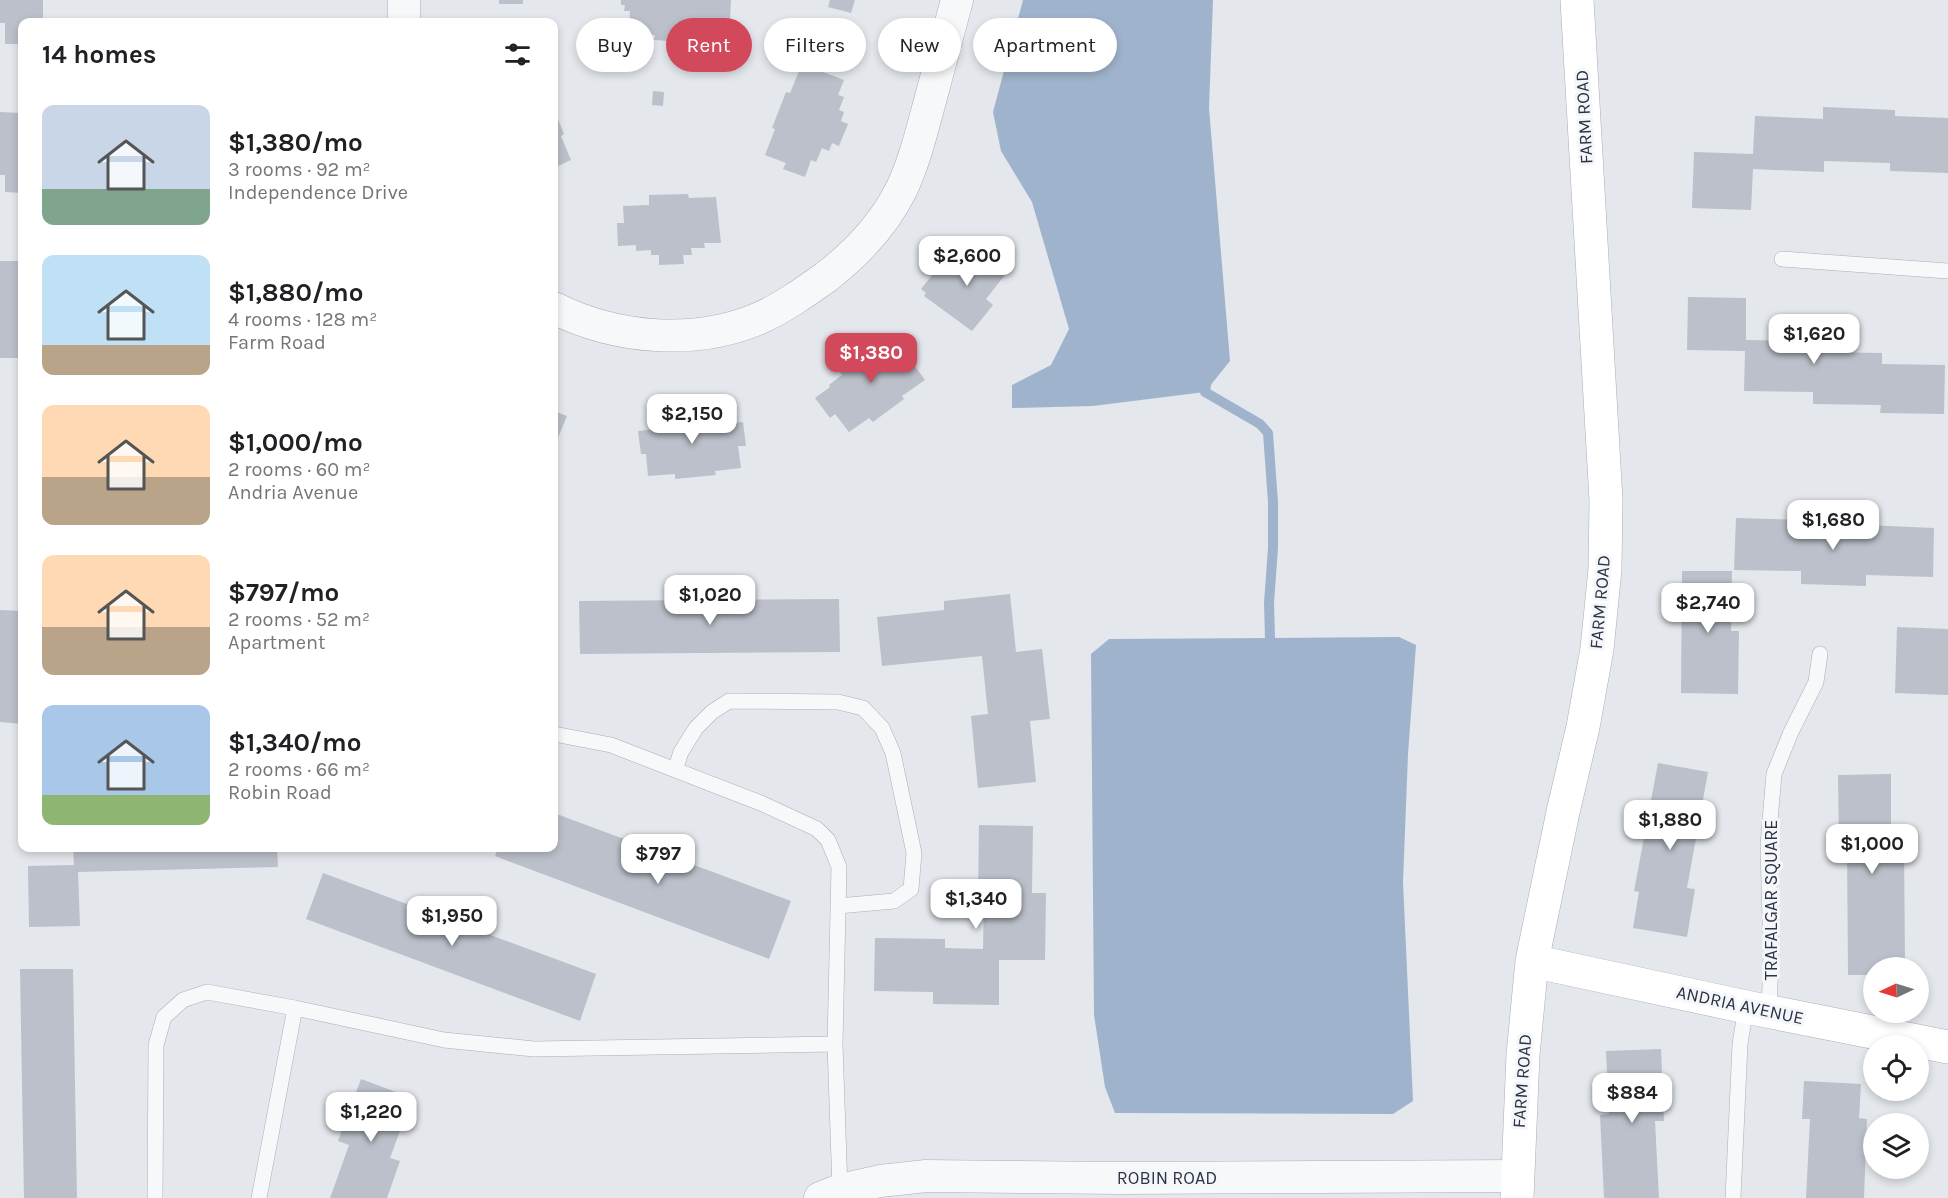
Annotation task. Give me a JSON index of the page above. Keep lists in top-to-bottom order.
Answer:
{
  "streets": {
    "street": ["FARM ROAD", "ANDRIA AVENUE", "ROBIN ROAD"],
    "lane": ["TRAFALGAR SQUARE"]
  },
  "crossings": [
    ["FARM ROAD", "ANDRIA AVENUE"],
    ["FARM ROAD", "ROBIN ROAD"],
    ["TRAFALGAR SQUARE", "ANDRIA AVENUE"]
  ],
  "north": "left",
  "page": {
    "chip": [
      "Buy",
      "Rent",
      "Filters",
      "New",
      "Apartment"
    ],
    "heading": "14 homes",
    "list": [
      {
        "name": "$1,380/mo",
        "note": "3 rooms · 92 m² · Independence Drive"
      },
      {
        "name": "$1,880/mo",
        "note": "4 rooms · 128 m² · Farm Road"
      },
      {
        "name": "$1,000/mo",
        "note": "2 rooms · 60 m² · Andria Avenue"
      },
      {
        "name": "$797/mo",
        "note": "2 rooms · 52 m² · Apartment"
      },
      {
        "name": "$1,340/mo",
        "note": "2 rooms · 66 m² · Robin Road"
      }
    ],
    "price": [
      "$2,600",
      "$1,620",
      "$1,380",
      "$2,150",
      "$1,680",
      "$1,020",
      "$2,740",
      "$1,880",
      "$1,000",
      "$797",
      "$1,340",
      "$1,950",
      "$884",
      "$1,220"
    ]
  }
}
